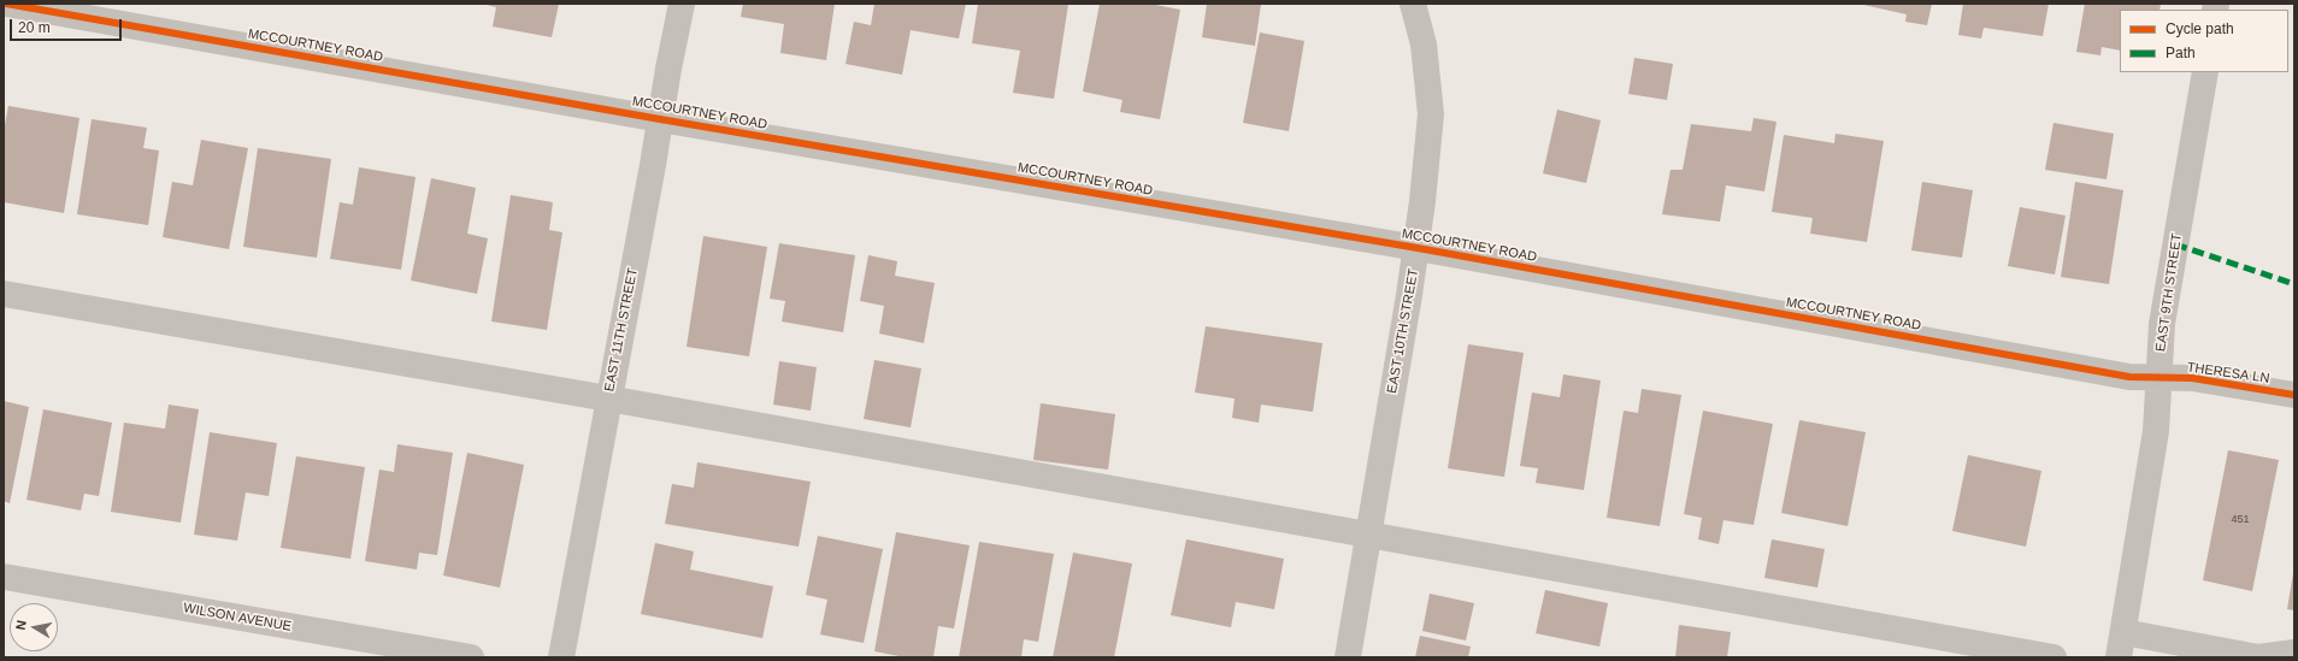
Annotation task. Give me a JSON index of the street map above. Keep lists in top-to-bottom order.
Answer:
{
  "streets": {
    "street": [
      "MCCOURTNEY ROAD",
      "EAST 9TH STREET",
      "EAST 11TH STREET",
      "EAST 10TH STREET",
      "THERESA LN",
      "WILSON AVENUE"
    ]
  },
  "crossings": [
    ["MCCOURTNEY ROAD", "EAST 9TH STREET"],
    ["MCCOURTNEY ROAD", "EAST 11TH STREET"],
    ["MCCOURTNEY ROAD", "EAST 10TH STREET"],
    ["MCCOURTNEY ROAD", "THERESA LN"],
    ["EAST 9TH STREET", "THERESA LN"]
  ],
  "house_numbers": ["451"],
  "legend": ["Cycle path", "Path"],
  "scale_bar": "20 m",
  "north": "left"
}
